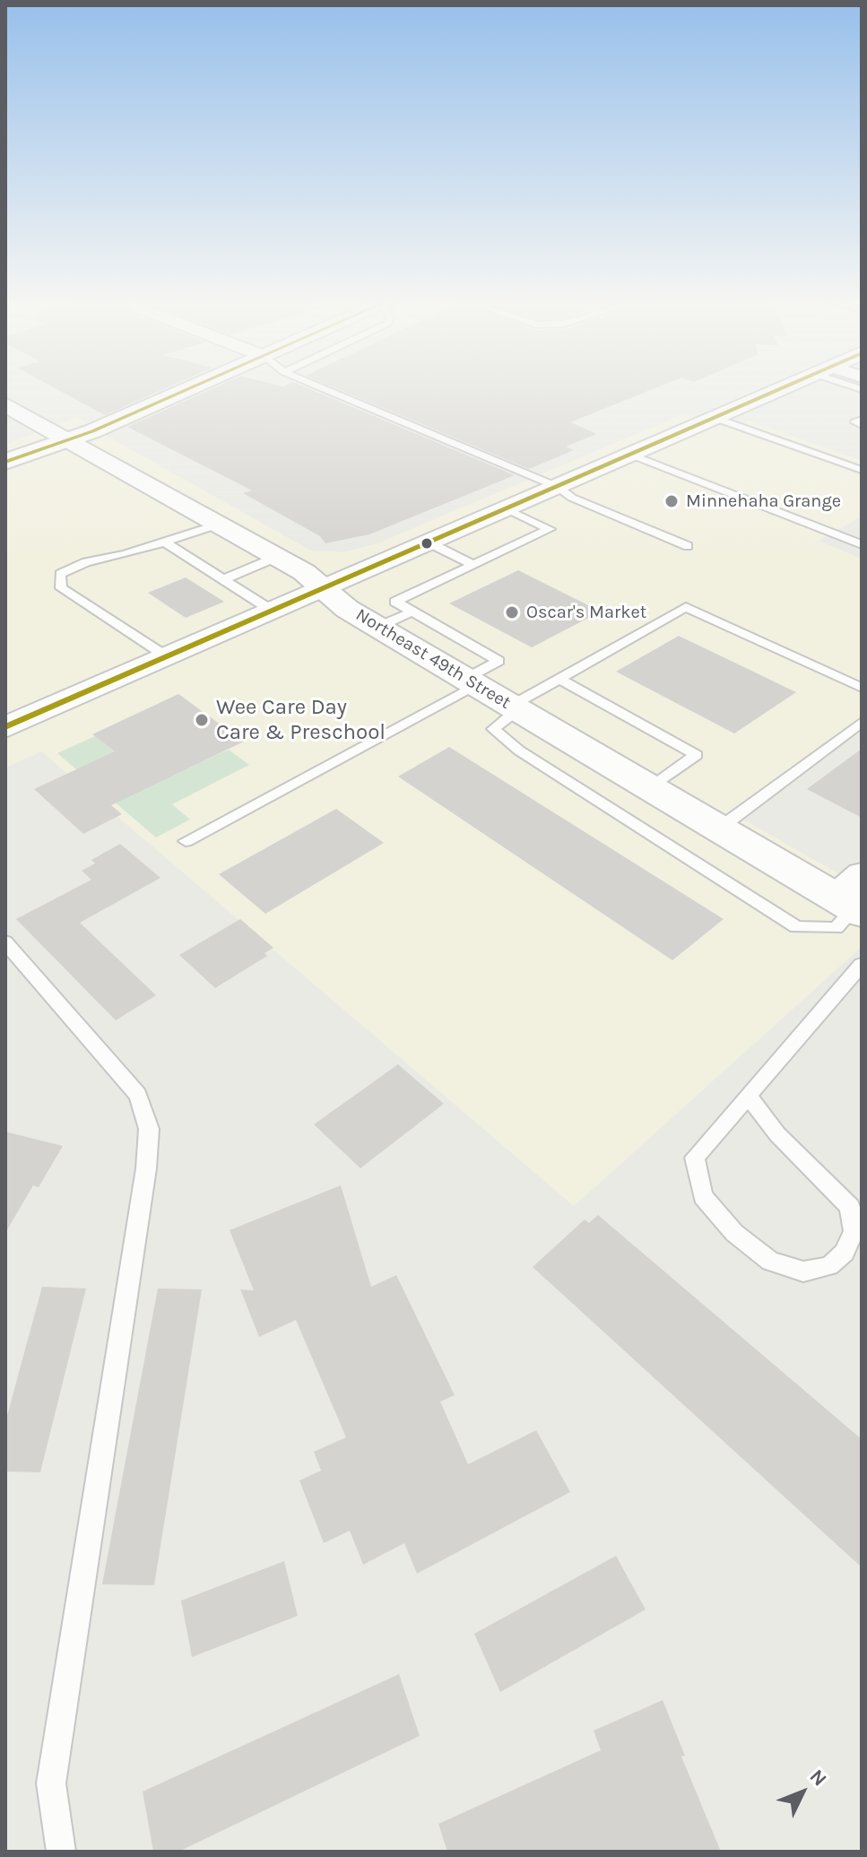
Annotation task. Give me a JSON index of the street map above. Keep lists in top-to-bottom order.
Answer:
{
  "streets": {
    "main road": ["Northeast 49th Street"]
  },
  "places": ["Minnehaha Grange", "Oscar's Market", "Wee Care Day Care & Preschool"],
  "north": "top right"
}
